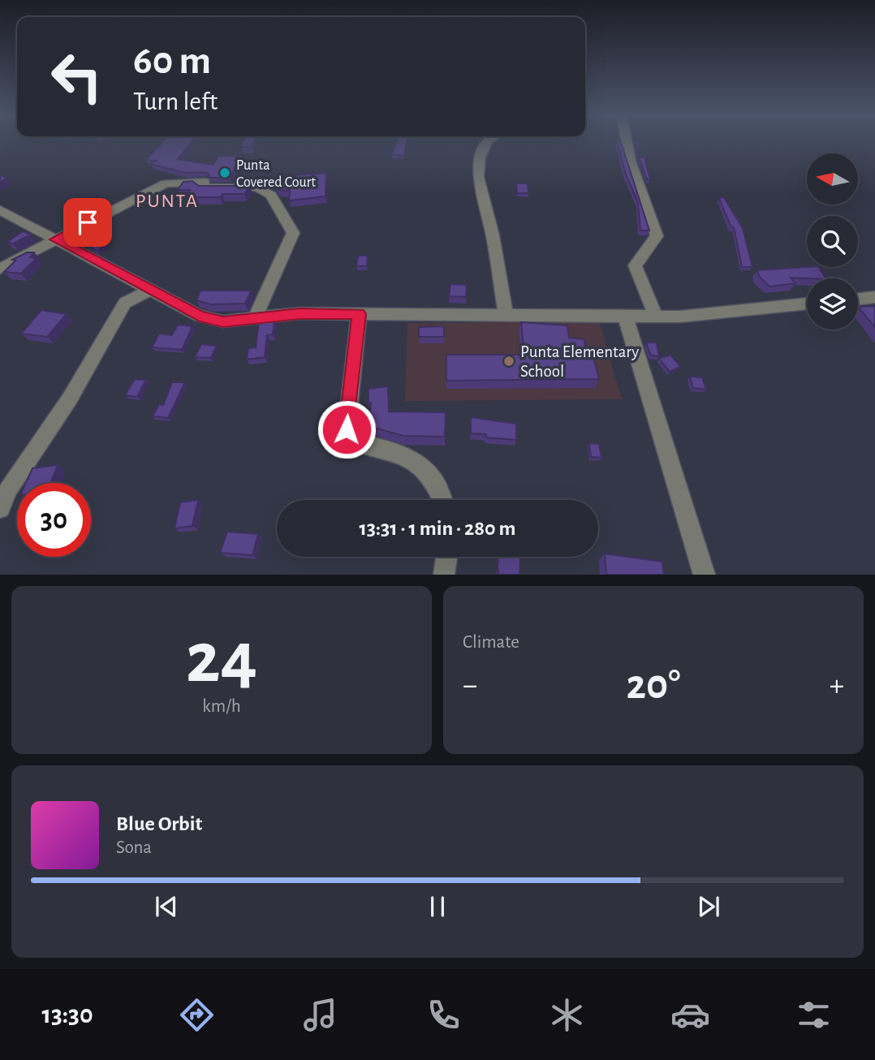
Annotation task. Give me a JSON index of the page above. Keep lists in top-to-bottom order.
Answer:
{
  "districts": ["PUNTA"],
  "places": ["Punta Covered Court", "Punta Elementary School"],
  "north": "left",
  "page": {
    "turn": ["60 m", "Turn left"],
    "limit": "30",
    "trip": "13:31 · 1 min · 280 m",
    "tile": [
      ["24", "km/h"],
      "Climate"
    ],
    "heat": ["−", "20°", "+"],
    "song": ["Blue Orbit", "Sona"],
    "tabs": "13:30"
  }
}
